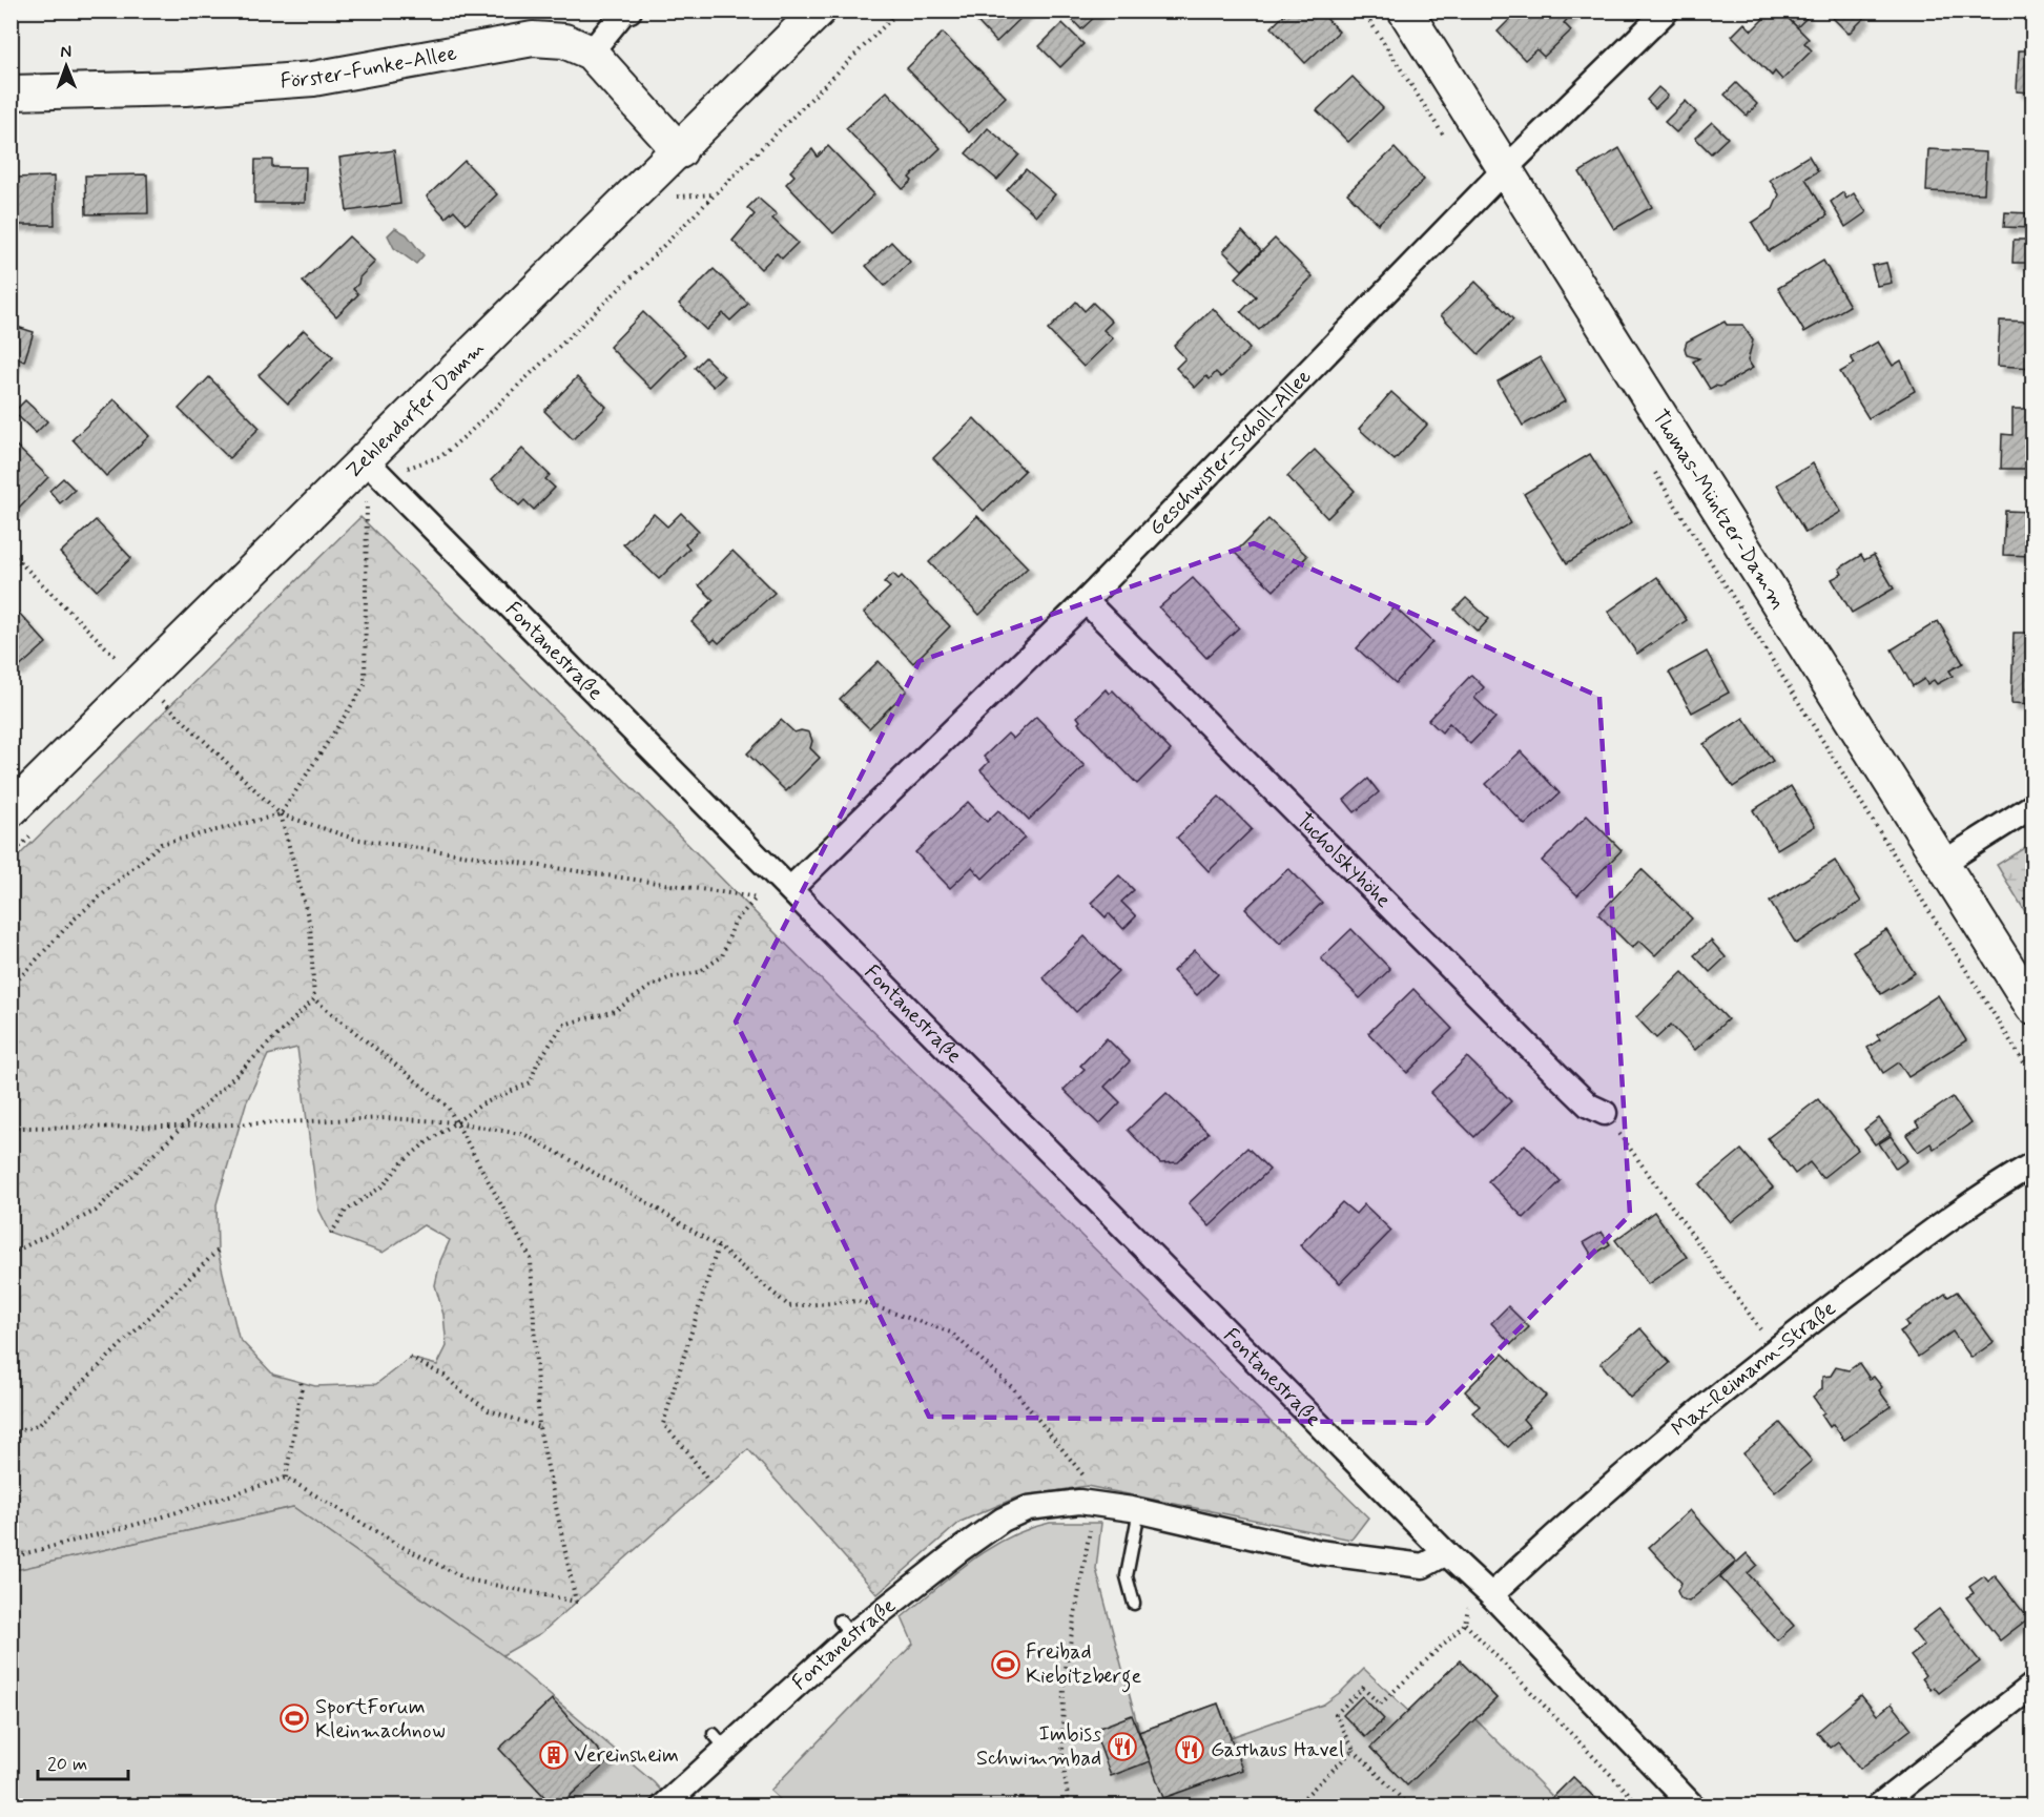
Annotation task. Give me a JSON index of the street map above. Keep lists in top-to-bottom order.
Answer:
{
  "streets": {
    "street": [
      "Förster-Funke-Allee",
      "Zehlendorfer Damm",
      "Geschwister-Scholl-Allee",
      "Thomas-Müntzer-Damm",
      "Fontanestraße",
      "Tucholskyhöhe",
      "Max-Reimann-Straße"
    ]
  },
  "crossings": [
    ["Förster-Funke-Allee", "Zehlendorfer Damm"],
    ["Zehlendorfer Damm", "Fontanestraße"],
    ["Geschwister-Scholl-Allee", "Thomas-Müntzer-Damm"],
    ["Geschwister-Scholl-Allee", "Fontanestraße"],
    ["Geschwister-Scholl-Allee", "Tucholskyhöhe"],
    ["Fontanestraße", "Max-Reimann-Straße"]
  ],
  "places": {
    "sports": ["Freibad Kiebitzberge", "SportForum Kleinmachnow"],
    "restaurant": ["Imbiss Schwimmbad", "Gasthaus Havel"],
    "building": ["Vereinsheim"]
  },
  "scale_bar": "20 m",
  "north": "top"
}
